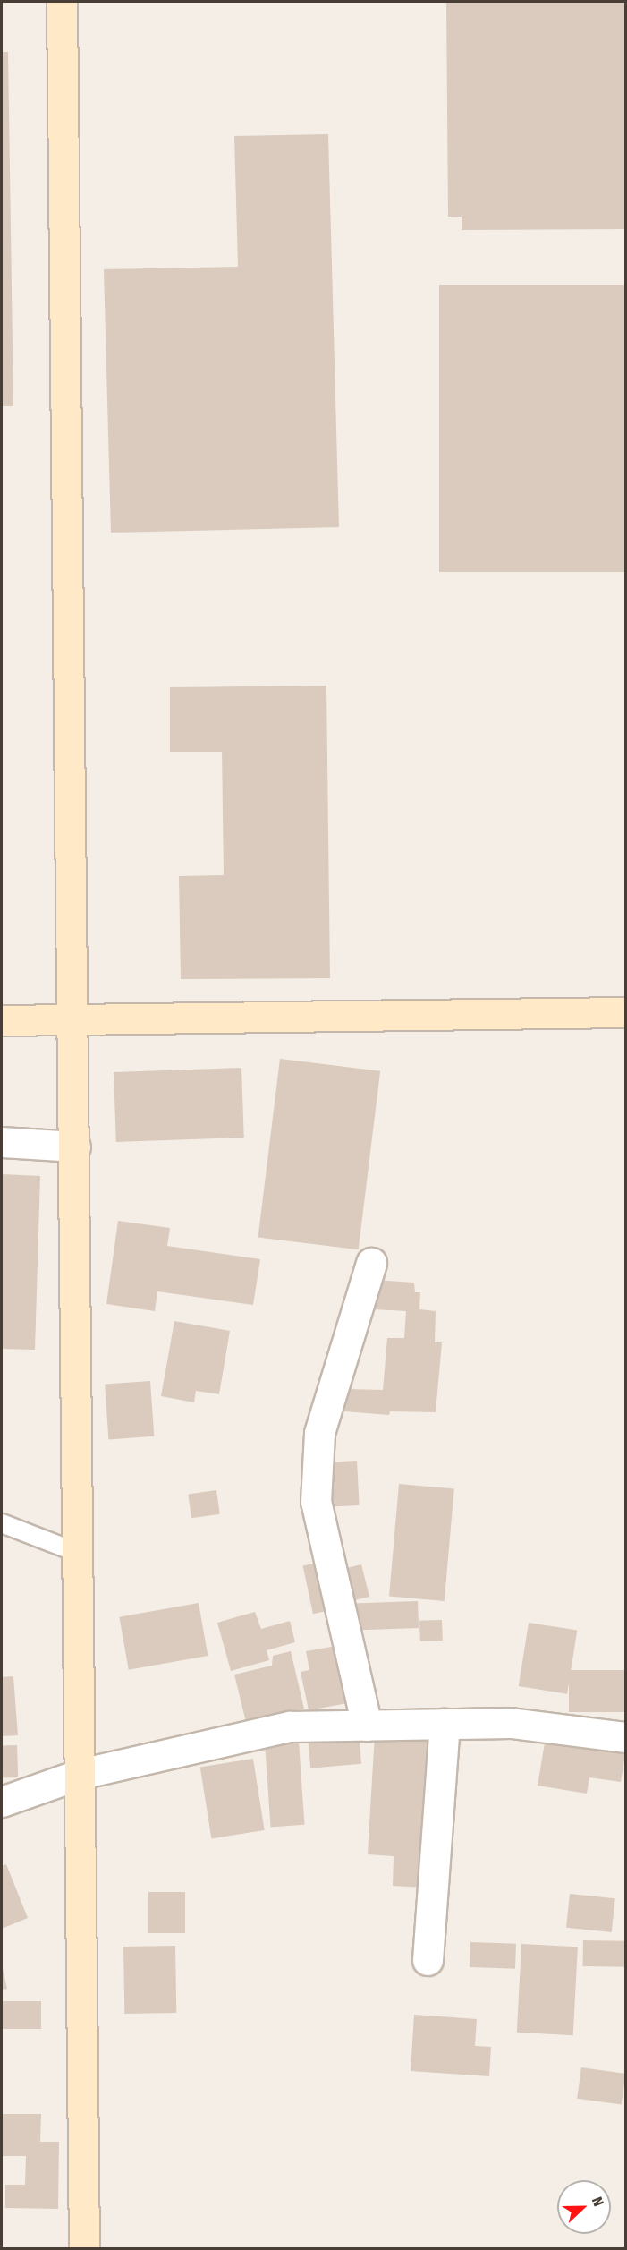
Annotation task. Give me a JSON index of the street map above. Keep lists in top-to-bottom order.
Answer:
{
  "north": "right"
}
